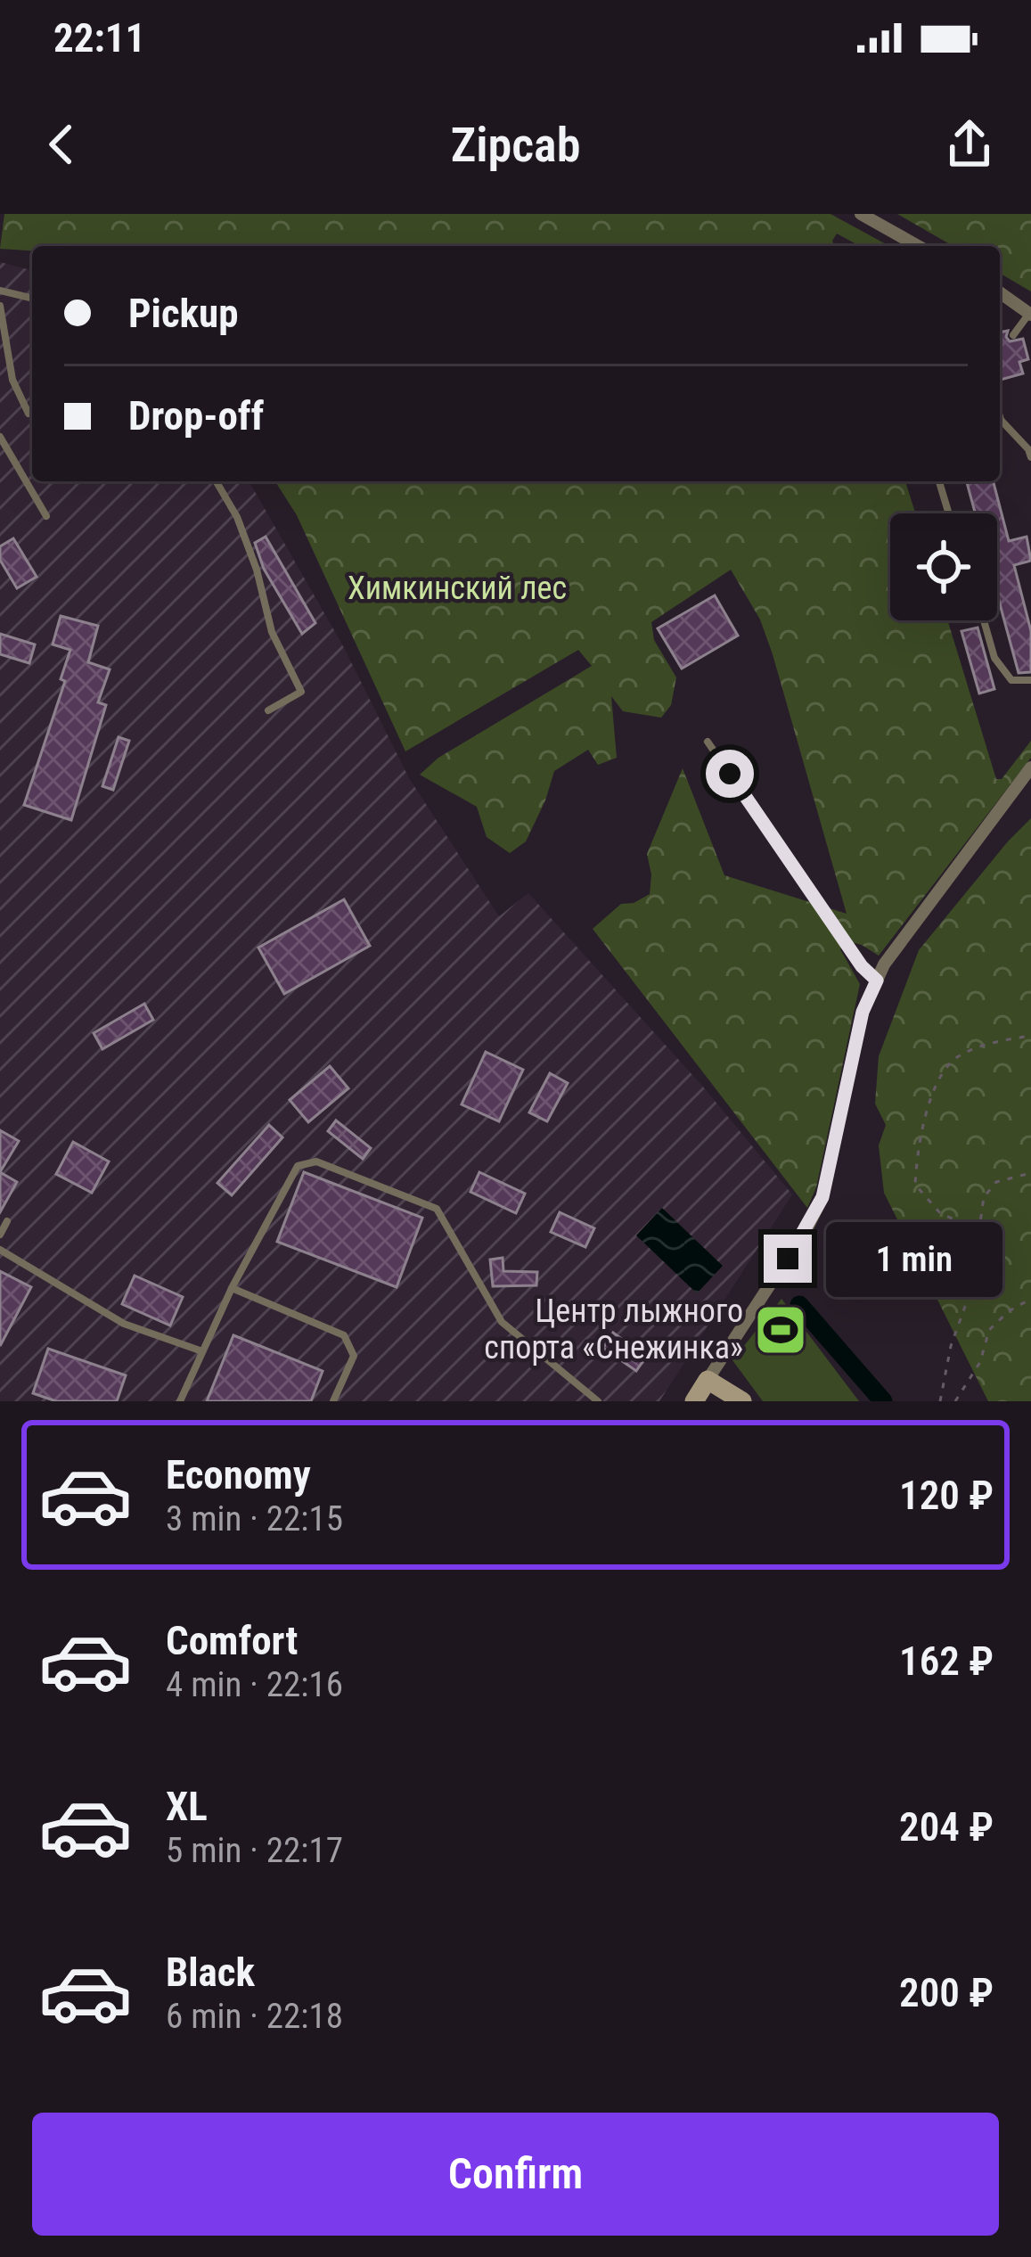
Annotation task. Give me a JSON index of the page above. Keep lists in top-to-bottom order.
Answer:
{
  "parks": ["Химкинский лес"],
  "places": {
    "sports": ["Центр лыжного спорта «Снежинка»"]
  },
  "page": {
    "status": "22:11",
    "header": "Zipcab",
    "banner": ["Pickup", "Drop-off"],
    "bubble": "1 min",
    "list": [
      {
        "name": "Economy",
        "note": "3 min · 22:15",
        "value": "120 ₽"
      },
      {
        "name": "Comfort",
        "note": "4 min · 22:16",
        "value": "162 ₽"
      },
      {
        "name": "XL",
        "note": "5 min · 22:17",
        "value": "204 ₽"
      },
      {
        "name": "Black",
        "note": "6 min · 22:18",
        "value": "200 ₽"
      }
    ],
    "buttons": "Confirm"
  }
}
